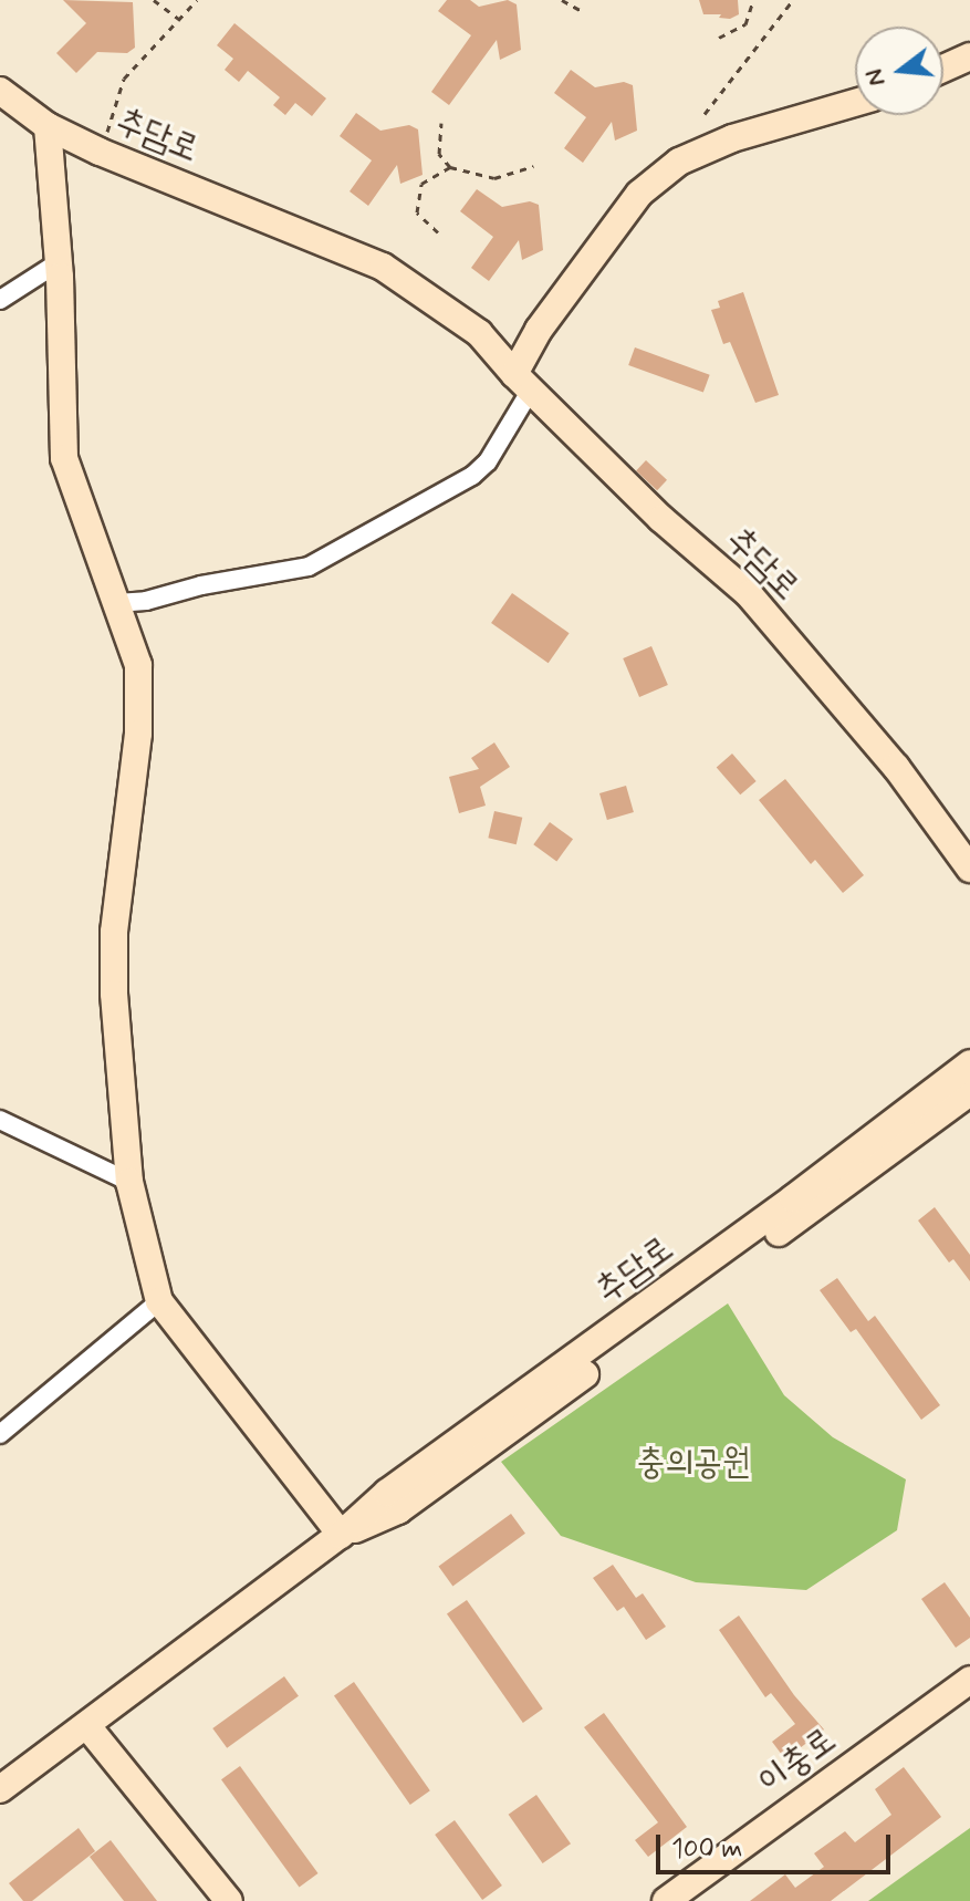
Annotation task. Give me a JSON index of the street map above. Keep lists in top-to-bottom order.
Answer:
{
  "streets": {
    "street": ["추담로", "이충로"]
  },
  "parks": ["충의공원"],
  "scale_bar": "100 m",
  "north": "left"
}
